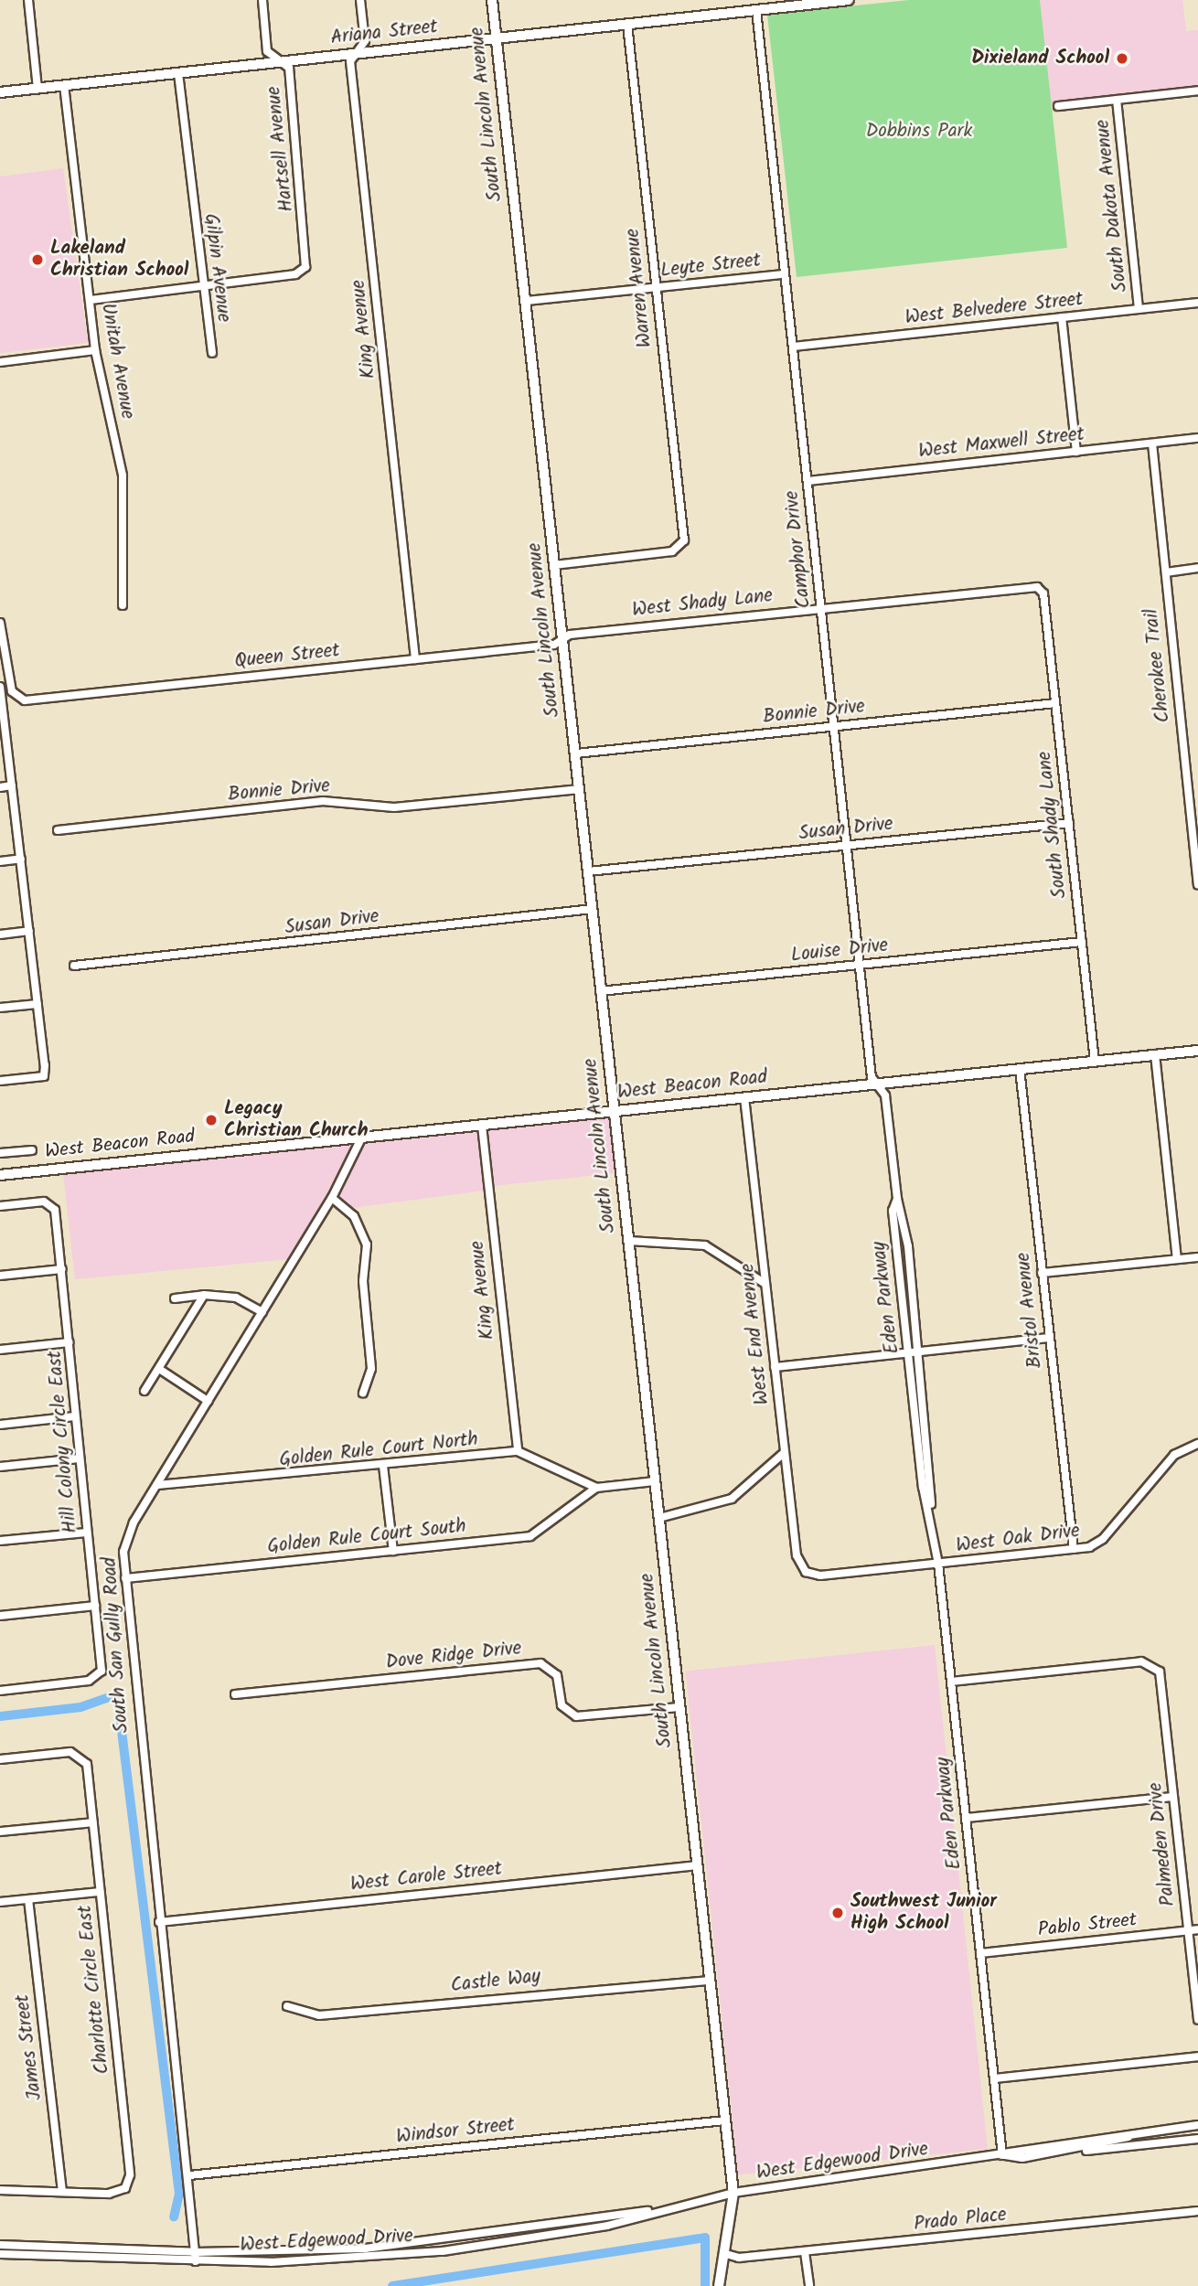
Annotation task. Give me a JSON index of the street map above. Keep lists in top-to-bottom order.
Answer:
{
  "streets": {
    "street": [
      "Ariana Street",
      "South Lincoln Avenue",
      "Hartsell Avenue",
      "South Dakota Avenue",
      "Leyte Street",
      "Gilpin Avenue",
      "Warren Avenue",
      "West Belvedere Street",
      "King Avenue",
      "Unitah Avenue",
      "West Maxwell Street",
      "Camphor Drive",
      "West Shady Lane",
      "Queen Street",
      "Cherokee Trail",
      "Bonnie Drive",
      "South Shady Lane",
      "Susan Drive",
      "Louise Drive",
      "West Beacon Road",
      "Eden Parkway",
      "Bristol Avenue",
      "West End Avenue",
      "Hill Colony Circle East",
      "Golden Rule Court North",
      "Golden Rule Court South",
      "West Oak Drive",
      "South San Gully Road",
      "Dove Ridge Drive",
      "Palmeden Drive",
      "West Carole Street",
      "Pablo Street",
      "Castle Way",
      "Charlotte Circle East",
      "James Street",
      "Windsor Street",
      "West Edgewood Drive",
      "Prado Place"
    ]
  },
  "crossings": [
    ["Ariana Street", "South Lincoln Avenue"],
    ["Ariana Street", "Hartsell Avenue"],
    ["Ariana Street", "Gilpin Avenue"],
    ["Ariana Street", "Warren Avenue"],
    ["Ariana Street", "King Avenue"],
    ["Ariana Street", "Unitah Avenue"],
    ["Ariana Street", "Camphor Drive"],
    ["South Lincoln Avenue", "Leyte Street"],
    ["South Lincoln Avenue", "Warren Avenue"],
    ["South Lincoln Avenue", "West Shady Lane"],
    ["South Lincoln Avenue", "Queen Street"],
    ["South Lincoln Avenue", "Bonnie Drive"],
    ["South Lincoln Avenue", "Susan Drive"],
    ["South Lincoln Avenue", "Louise Drive"],
    ["South Lincoln Avenue", "West Beacon Road"],
    ["South Lincoln Avenue", "Dove Ridge Drive"],
    ["South Lincoln Avenue", "West Carole Street"],
    ["South Lincoln Avenue", "Castle Way"],
    ["South Lincoln Avenue", "Windsor Street"],
    ["South Lincoln Avenue", "West Edgewood Drive"],
    ["South Lincoln Avenue", "Prado Place"],
    ["Hartsell Avenue", "Gilpin Avenue"],
    ["South Dakota Avenue", "West Belvedere Street"],
    ["Leyte Street", "Warren Avenue"],
    ["Leyte Street", "Camphor Drive"],
    ["West Belvedere Street", "Camphor Drive"],
    ["King Avenue", "Queen Street"],
    ["King Avenue", "West Beacon Road"],
    ["King Avenue", "Golden Rule Court North"],
    ["West Maxwell Street", "Camphor Drive"],
    ["West Maxwell Street", "Cherokee Trail"],
    ["Camphor Drive", "West Shady Lane"],
    ["Camphor Drive", "Bonnie Drive"],
    ["Camphor Drive", "Susan Drive"],
    ["Camphor Drive", "Louise Drive"],
    ["Camphor Drive", "West Beacon Road"],
    ["Camphor Drive", "Eden Parkway"],
    ["West Shady Lane", "Queen Street"],
    ["West Shady Lane", "South Shady Lane"],
    ["Bonnie Drive", "South Shady Lane"],
    ["South Shady Lane", "Susan Drive"],
    ["South Shady Lane", "Louise Drive"],
    ["South Shady Lane", "West Beacon Road"],
    ["West Beacon Road", "Eden Parkway"],
    ["West Beacon Road", "Bristol Avenue"],
    ["West Beacon Road", "West End Avenue"],
    ["West Beacon Road", "South San Gully Road"],
    ["Eden Parkway", "West Oak Drive"],
    ["Eden Parkway", "Palmeden Drive"],
    ["Eden Parkway", "Pablo Street"],
    ["Eden Parkway", "West Edgewood Drive"],
    ["Bristol Avenue", "West Oak Drive"],
    ["West End Avenue", "West Oak Drive"],
    ["Golden Rule Court North", "South San Gully Road"],
    ["Golden Rule Court South", "South San Gully Road"],
    ["South San Gully Road", "West Carole Street"],
    ["South San Gully Road", "Windsor Street"],
    ["South San Gully Road", "West Edgewood Drive"],
    ["Palmeden Drive", "Pablo Street"],
    ["Charlotte Circle East", "James Street"]
  ],
  "parks": ["Dobbins Park"],
  "places": [
    "Dixieland School",
    "Lakeland Christian School",
    "Legacy Christian Church",
    "Southwest Junior High School"
  ]
}
